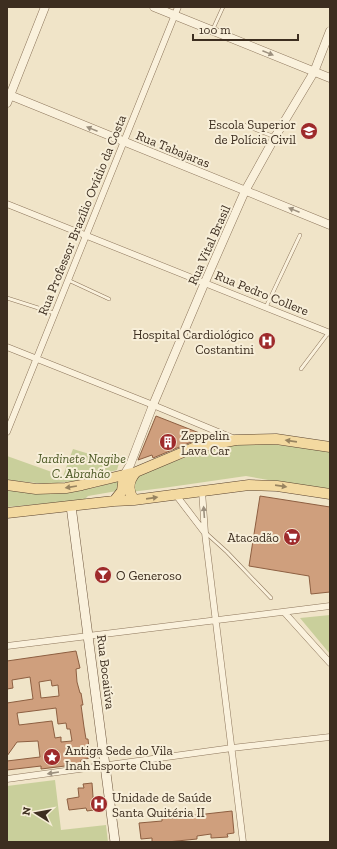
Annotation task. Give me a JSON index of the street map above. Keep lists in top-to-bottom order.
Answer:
{
  "streets": {
    "main road": ["Rua Bocaiúva"],
    "street": [
      "Rua Tabajaras",
      "Rua Professor Brazílio Ovídio da Costa",
      "Rua Vital Brasil",
      "Rua Pedro Collere"
    ]
  },
  "crossings": [
    ["Rua Tabajaras", "Rua Professor Brazílio Ovídio da Costa"],
    ["Rua Tabajaras", "Rua Vital Brasil"],
    ["Rua Professor Brazílio Ovídio da Costa", "Rua Pedro Collere"],
    ["Rua Vital Brasil", "Rua Pedro Collere"]
  ],
  "one_way": ["Rua Tabajaras"],
  "parks": ["Jardinete Nagibe C. Abrahão"],
  "places": {
    "school or university": ["Escola Superior de Polícia Civil"],
    "hospital": ["Hospital Cardiológico Costantini", "Unidade de Saúde Santa Quitéria II"],
    "building": ["Zeppelin Lava Car"],
    "supermarket": ["Atacadão"],
    "bar": ["O Generoso"],
    "place": ["Antiga Sede do Vila Inah Esporte Clube"]
  },
  "scale_bar": "100 m",
  "north": "left"
}
